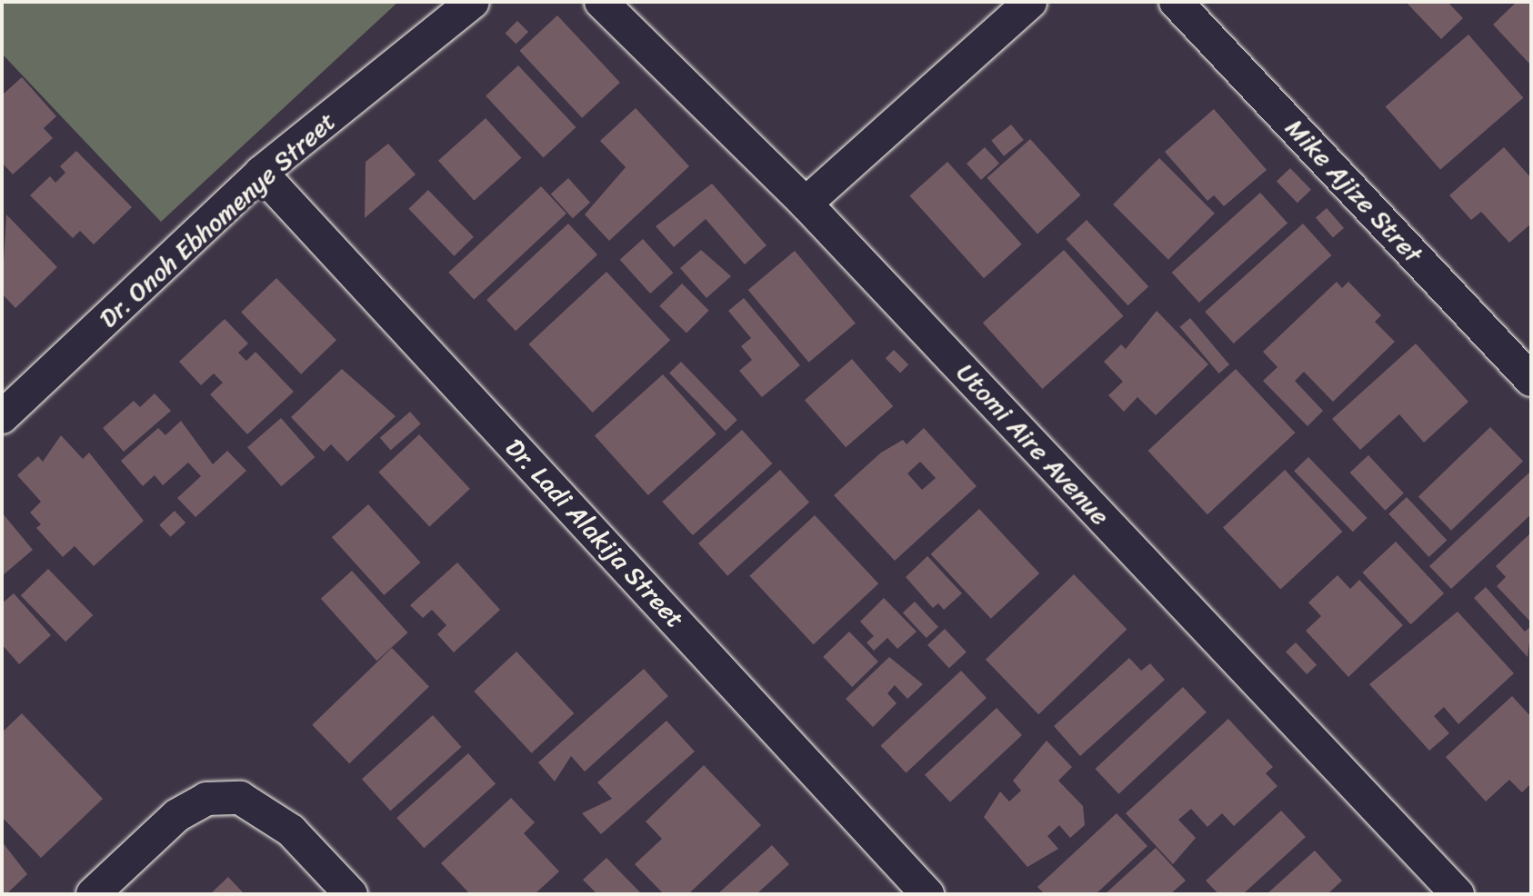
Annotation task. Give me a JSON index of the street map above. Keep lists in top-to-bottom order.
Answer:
{
  "streets": {
    "street": [
      "Mike Ajize Stret",
      "Dr. Onoh Ebhomenye Street",
      "Utomi Aire Avenue",
      "Dr. Ladi Alakija Street"
    ]
  },
  "crossings": [
    ["Dr. Onoh Ebhomenye Street", "Dr. Ladi Alakija Street"]
  ]
}
